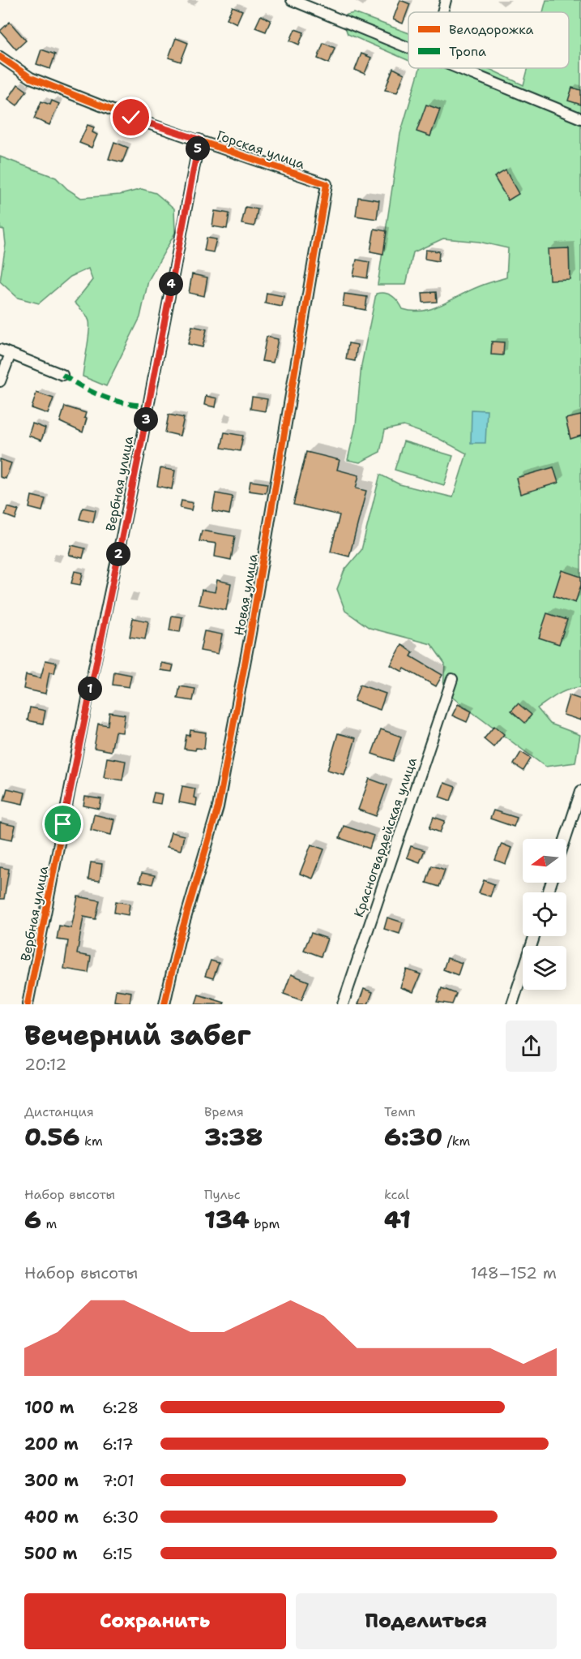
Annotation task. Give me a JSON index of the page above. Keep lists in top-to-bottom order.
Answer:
{
  "streets": {
    "street": [
      "Горская улица",
      "Вербная улица",
      "Новая улица",
      "Красногвардейская улица"
    ]
  },
  "crossings": [
    ["Горская улица", "Вербная улица"],
    ["Горская улица", "Новая улица"]
  ],
  "legend": ["Велодорожка", "Тропа"],
  "north": "left",
  "page": {
    "pins": [
      "5",
      "4",
      "3",
      "2",
      "1"
    ],
    "heading": ["Вечерний забег", "20:12"],
    "stats": [
      ["Дистанция", "0.56 km"],
      ["Время", "3:38"],
      ["Темп", "6:30 /km"],
      ["Набор высоты", "6 m"],
      ["Пульс", "134 bpm"],
      ["kcal", "41"]
    ],
    "chart": ["Набор высоты", "148–152 m"],
    "list": [
      {
        "name": "100 m",
        "note": "6:28"
      },
      {
        "name": "200 m",
        "note": "6:17"
      },
      {
        "name": "300 m",
        "note": "7:01"
      },
      {
        "name": "400 m",
        "note": "6:30"
      },
      {
        "name": "500 m",
        "note": "6:15"
      }
    ],
    "buttons": ["Сохранить", "Поделиться"]
  }
}
